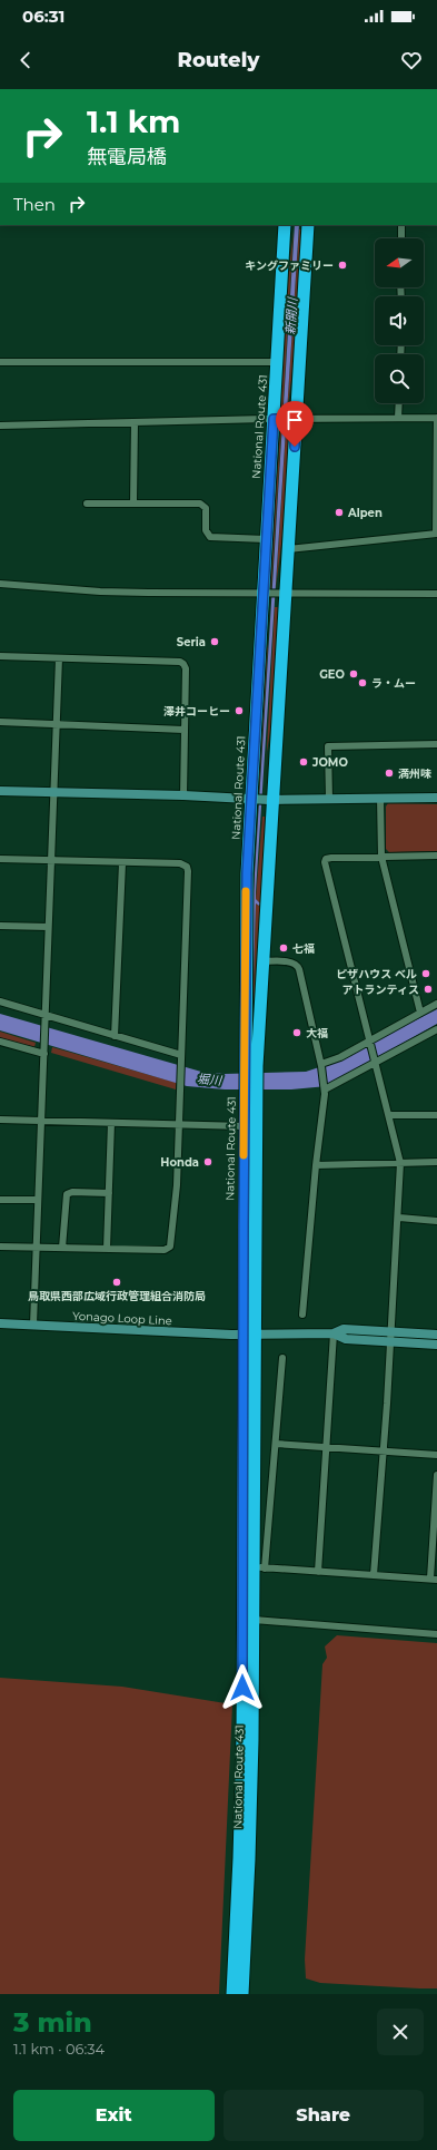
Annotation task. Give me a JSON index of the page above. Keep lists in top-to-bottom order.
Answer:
{
  "streets": {
    "highway": ["National Route 431"],
    "main road": ["Yonago Loop Line"]
  },
  "crossings": [
    ["National Route 431", "Yonago Loop Line"]
  ],
  "water": ["新開川", "堀川"],
  "places": [
    "キングファミリー",
    "Alpen",
    "Seria",
    "GEO",
    "ラ・ムー",
    "澤井コーヒー",
    "JOMO",
    "満州味",
    "七福",
    "ピザハウス ベル",
    "アトランティス",
    "大福",
    "Honda",
    "鳥取県西部広域行政管理組合消防局"
  ],
  "north": "left",
  "page": {
    "status": "06:31",
    "header": "Routely",
    "turn": ["1.1 km", "無電局橋"],
    "then": "Then",
    "heading": ["3 min", "1.1 km · 06:34"],
    "buttons": ["Exit", "Share"]
  }
}
